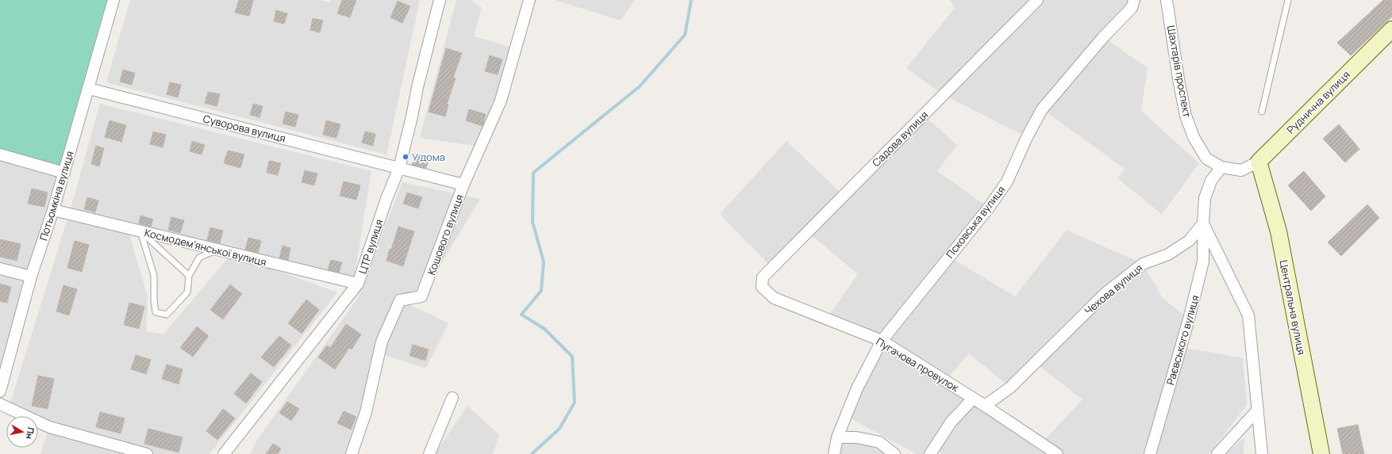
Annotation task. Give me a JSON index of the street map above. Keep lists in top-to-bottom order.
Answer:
{
  "streets": {
    "main road": ["Руднична вулиця", "Центральна вулиця"],
    "street": [
      "Шахтарів проспект",
      "Суворова вулиця",
      "Садова вулиця",
      "Потьомкіна вулиця",
      "Псковська вулиця",
      "Кошового вулиця",
      "ЦТР вулиця",
      "Космодем'янської вулиця",
      "Чехова вулиця",
      "Раєвського вулиця",
      "Пугачова провулок"
    ]
  },
  "crossings": [
    ["Шахтарів проспект", "Руднична вулиця"],
    ["Руднична вулиця", "Центральна вулиця"],
    ["Суворова вулиця", "Потьомкіна вулиця"],
    ["Суворова вулиця", "Кошового вулиця"],
    ["Суворова вулиця", "ЦТР вулиця"],
    ["Садова вулиця", "Пугачова провулок"],
    ["Потьомкіна вулиця", "Космодем'янської вулиця"],
    ["Псковська вулиця", "Пугачова провулок"],
    ["ЦТР вулиця", "Космодем'янської вулиця"],
    ["Чехова вулиця", "Раєвського вулиця"],
    ["Чехова вулиця", "Пугачова провулок"]
  ],
  "places": ["У дома"],
  "north": "right"
}
